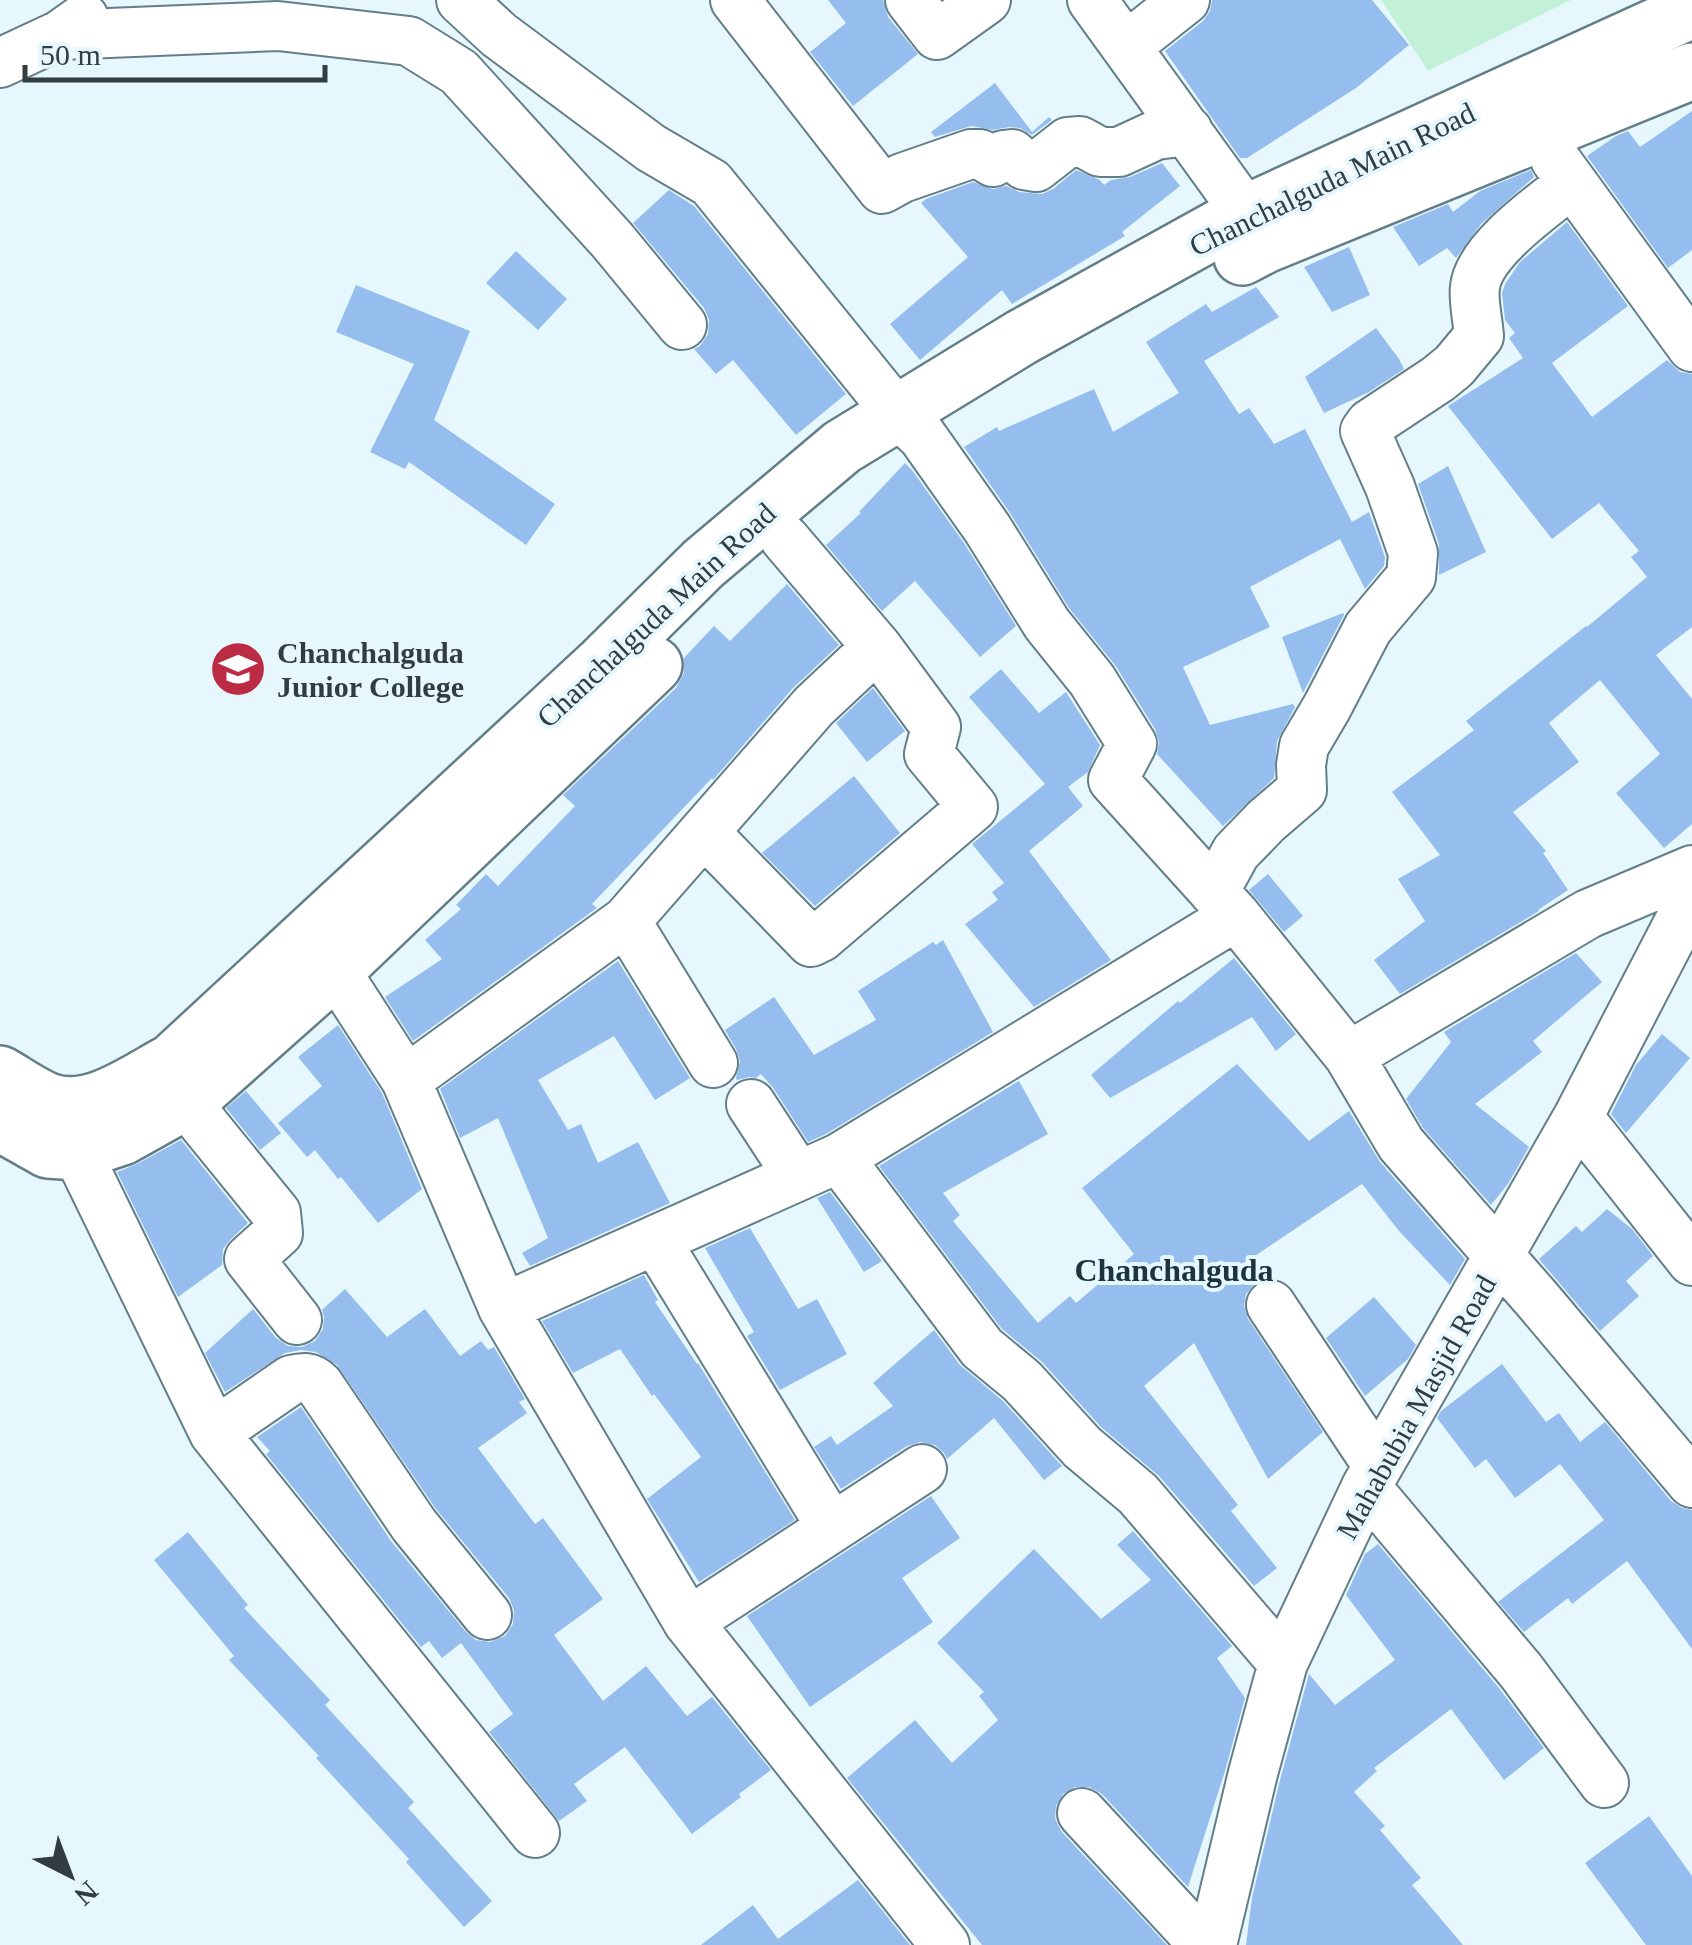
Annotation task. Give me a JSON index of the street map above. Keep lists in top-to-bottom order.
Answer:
{
  "streets": {
    "main road": ["Chanchalguda Main Road"],
    "street": ["Mahabubia Masjid Road"]
  },
  "districts": ["Chanchalguda"],
  "places": {
    "school or university": ["Chanchalguda Junior College"]
  },
  "scale_bar": "50 m",
  "north": "bottom right"
}
